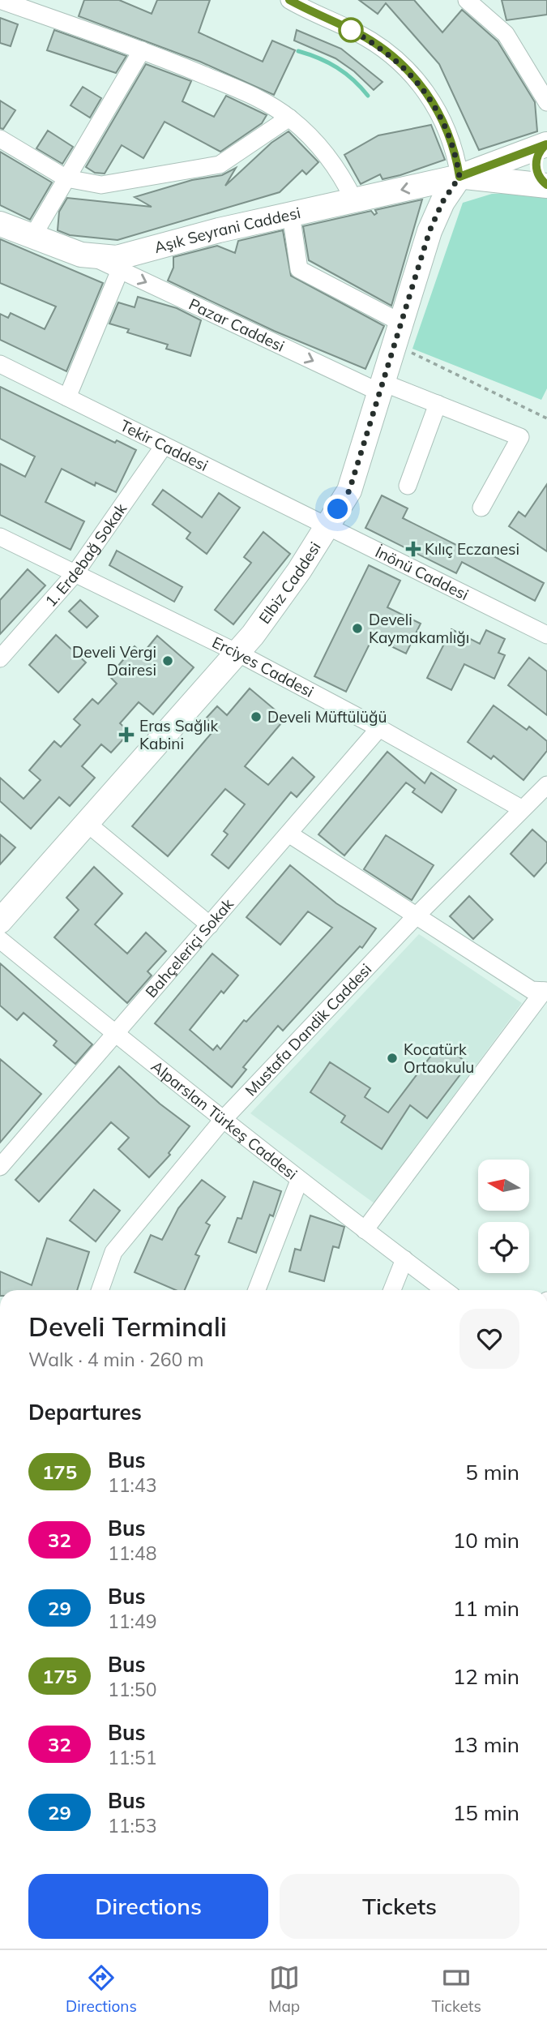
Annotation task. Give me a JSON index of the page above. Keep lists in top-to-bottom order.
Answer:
{
  "streets": {
    "street": [
      "Aşık Seyrani Caddesi",
      "Pazar Caddesi",
      "Tekir Caddesi",
      "1. Erdebağ Sokak",
      "İnönü Caddesi",
      "Elbiz Caddesi",
      "Erciyes Caddesi",
      "Bahçeleriçi Sokak",
      "Mustafa Dandik Caddesi",
      "Alparslan Türkeş Caddesi"
    ]
  },
  "crossings": [
    ["Aşık Seyrani Caddesi", "Pazar Caddesi"],
    ["Aşık Seyrani Caddesi", "Elbiz Caddesi"],
    ["Pazar Caddesi", "Elbiz Caddesi"],
    ["Tekir Caddesi", "1. Erdebağ Sokak"],
    ["Tekir Caddesi", "İnönü Caddesi"],
    ["Tekir Caddesi", "Elbiz Caddesi"],
    ["1. Erdebağ Sokak", "Erciyes Caddesi"],
    ["İnönü Caddesi", "Elbiz Caddesi"],
    ["Elbiz Caddesi", "Erciyes Caddesi"],
    ["Erciyes Caddesi", "Bahçeleriçi Sokak"],
    ["Erciyes Caddesi", "Mustafa Dandik Caddesi"],
    ["Bahçeleriçi Sokak", "Alparslan Türkeş Caddesi"],
    ["Mustafa Dandik Caddesi", "Alparslan Türkeş Caddesi"]
  ],
  "one_way": ["Pazar Caddesi"],
  "places": {
    "health": ["Kılıç Eczanesi", "Eras Sağlık Kabini"],
    "other": [
      "Develi Kaymakamlığı",
      "Develi Vergi Dairesi",
      "Develi Müftülüğü",
      "Kocatürk Ortaokulu"
    ]
  },
  "lines": ["bus line 175"],
  "north": "left",
  "page": {
    "heading": [
      ["Develi Terminali", "Walk · 4 min · 260 m"],
      "Departures"
    ],
    "list": [
      {
        "mark": "175",
        "name": "Bus",
        "note": "11:43",
        "value": "5 min"
      },
      {
        "mark": "32",
        "name": "Bus",
        "note": "11:48",
        "value": "10 min"
      },
      {
        "mark": "29",
        "name": "Bus",
        "note": "11:49",
        "value": "11 min"
      },
      {
        "mark": "175",
        "name": "Bus",
        "note": "11:50",
        "value": "12 min"
      },
      {
        "mark": "32",
        "name": "Bus",
        "note": "11:51",
        "value": "13 min"
      },
      {
        "mark": "29",
        "name": "Bus",
        "note": "11:53",
        "value": "15 min"
      }
    ],
    "buttons": ["Directions", "Tickets"],
    "tabs": ["Directions", "Map", "Tickets"]
  }
}
